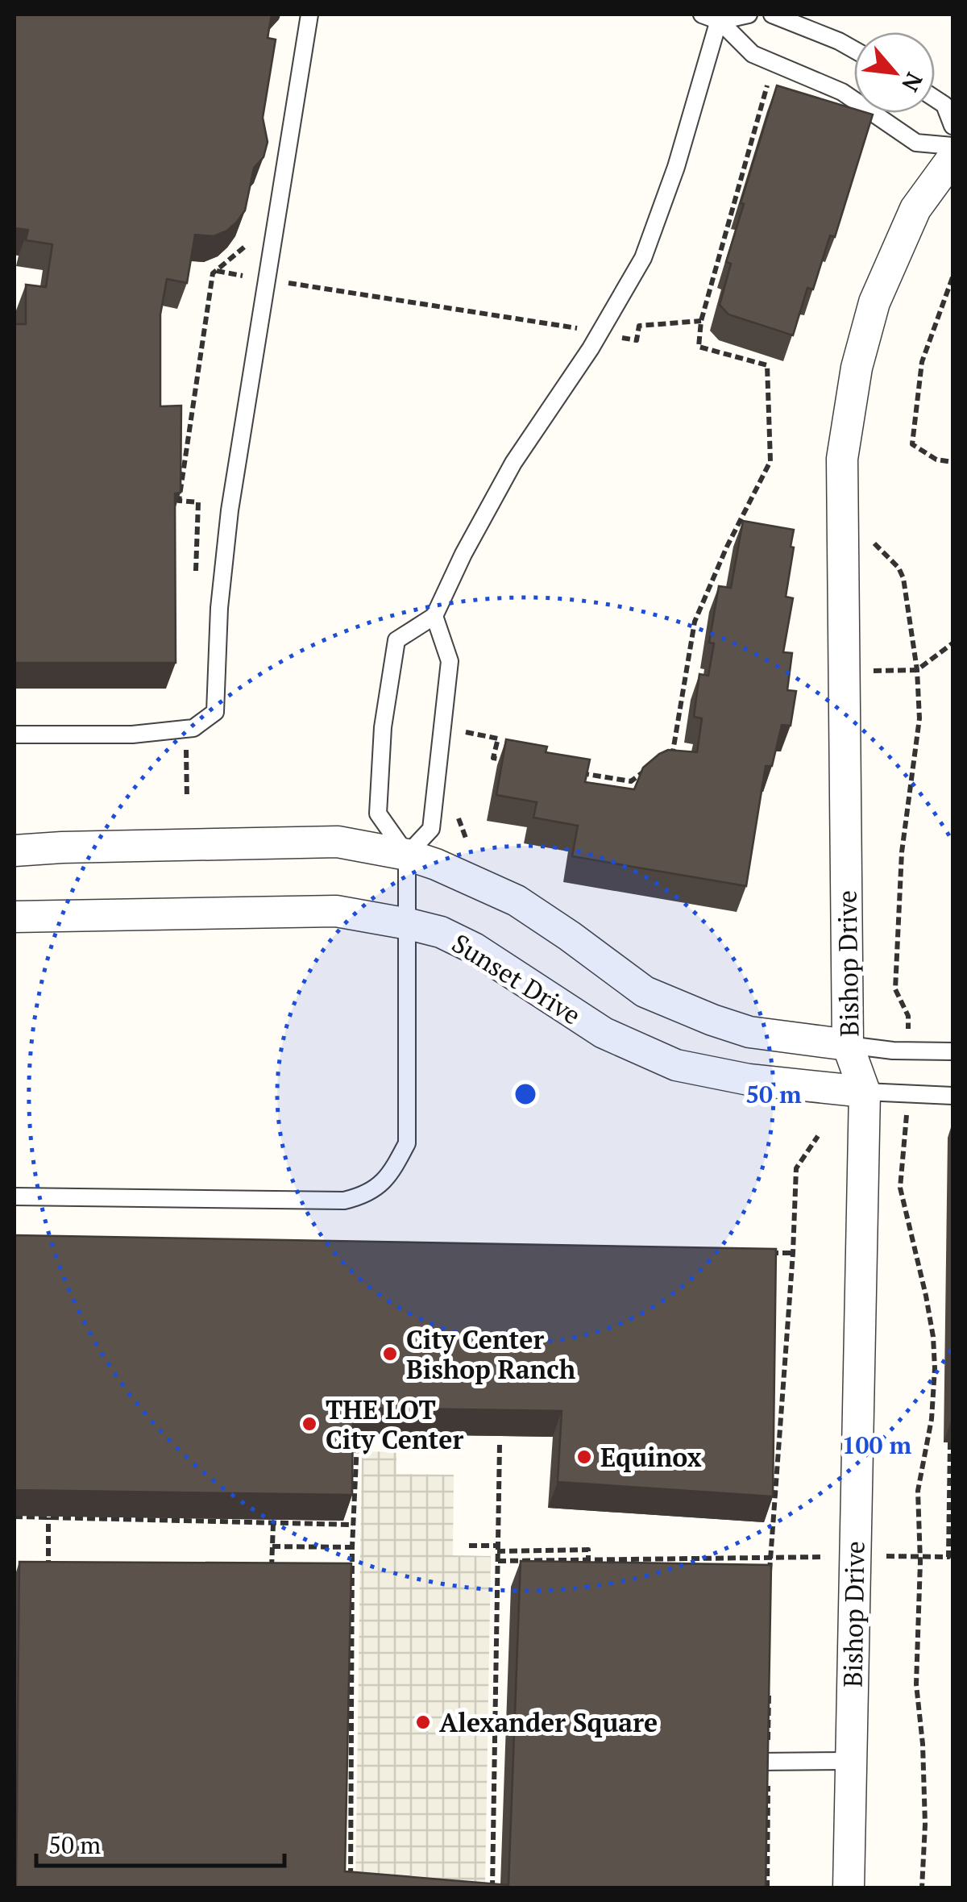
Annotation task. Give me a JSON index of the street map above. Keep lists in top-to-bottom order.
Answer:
{
  "streets": {
    "street": ["Bishop Drive", "Sunset Drive"]
  },
  "crossings": [
    ["Bishop Drive", "Sunset Drive"]
  ],
  "places": [
    "City Center Bishop Ranch",
    "THE LOT City Center",
    "Equinox",
    "Alexander Square"
  ],
  "scale_bar": "50 m",
  "north": "bottom right",
  "rings": ["50 m", "100 m"]
}
